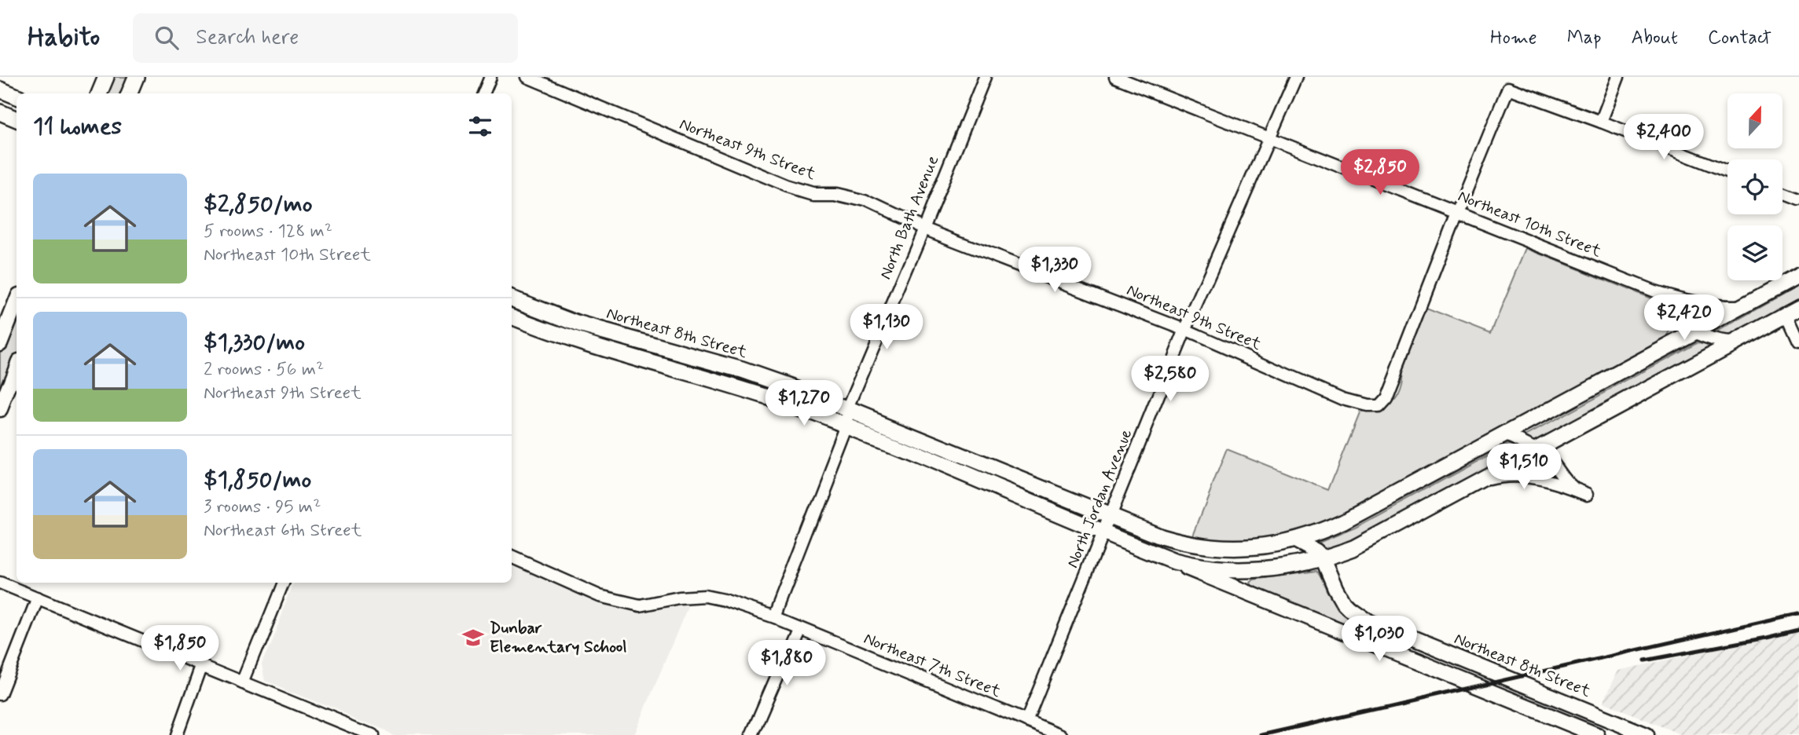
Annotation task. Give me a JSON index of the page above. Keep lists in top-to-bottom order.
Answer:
{
  "streets": {
    "main road": ["Northeast 8th Street"],
    "street": [
      "Northeast 9th Street",
      "North Bath Avenue",
      "Northeast 10th Street",
      "North Jordan Avenue",
      "Northeast 7th Street"
    ]
  },
  "crossings": [
    ["Northeast 9th Street", "North Bath Avenue"],
    ["Northeast 9th Street", "Northeast 10th Street"],
    ["Northeast 9th Street", "North Jordan Avenue"],
    ["North Bath Avenue", "Northeast 8th Street"],
    ["Northeast 10th Street", "Northeast 8th Street"],
    ["Northeast 10th Street", "North Jordan Avenue"],
    ["Northeast 8th Street", "North Jordan Avenue"],
    ["North Jordan Avenue", "Northeast 7th Street"]
  ],
  "places": {
    "school or university": ["Dunbar Elementary School"]
  },
  "north": "top",
  "page": {
    "header": "Habito",
    "search": "Search here",
    "nav": [
      "Home",
      "Map",
      "About",
      "Contact"
    ],
    "heading": "11 homes",
    "price": [
      "$2,400",
      "$2,850",
      "$1,330",
      "$2,420",
      "$1,130",
      "$2,580",
      "$1,270",
      "$1,510",
      "$1,030",
      "$1,850",
      "$1,880"
    ],
    "list": [
      {
        "name": "$2,850/mo",
        "note": "5 rooms · 128 m² · Northeast 10th Street"
      },
      {
        "name": "$1,330/mo",
        "note": "2 rooms · 56 m² · Northeast 9th Street"
      },
      {
        "name": "$1,850/mo",
        "note": "3 rooms · 95 m² · Northeast 6th Street"
      }
    ]
  }
}
